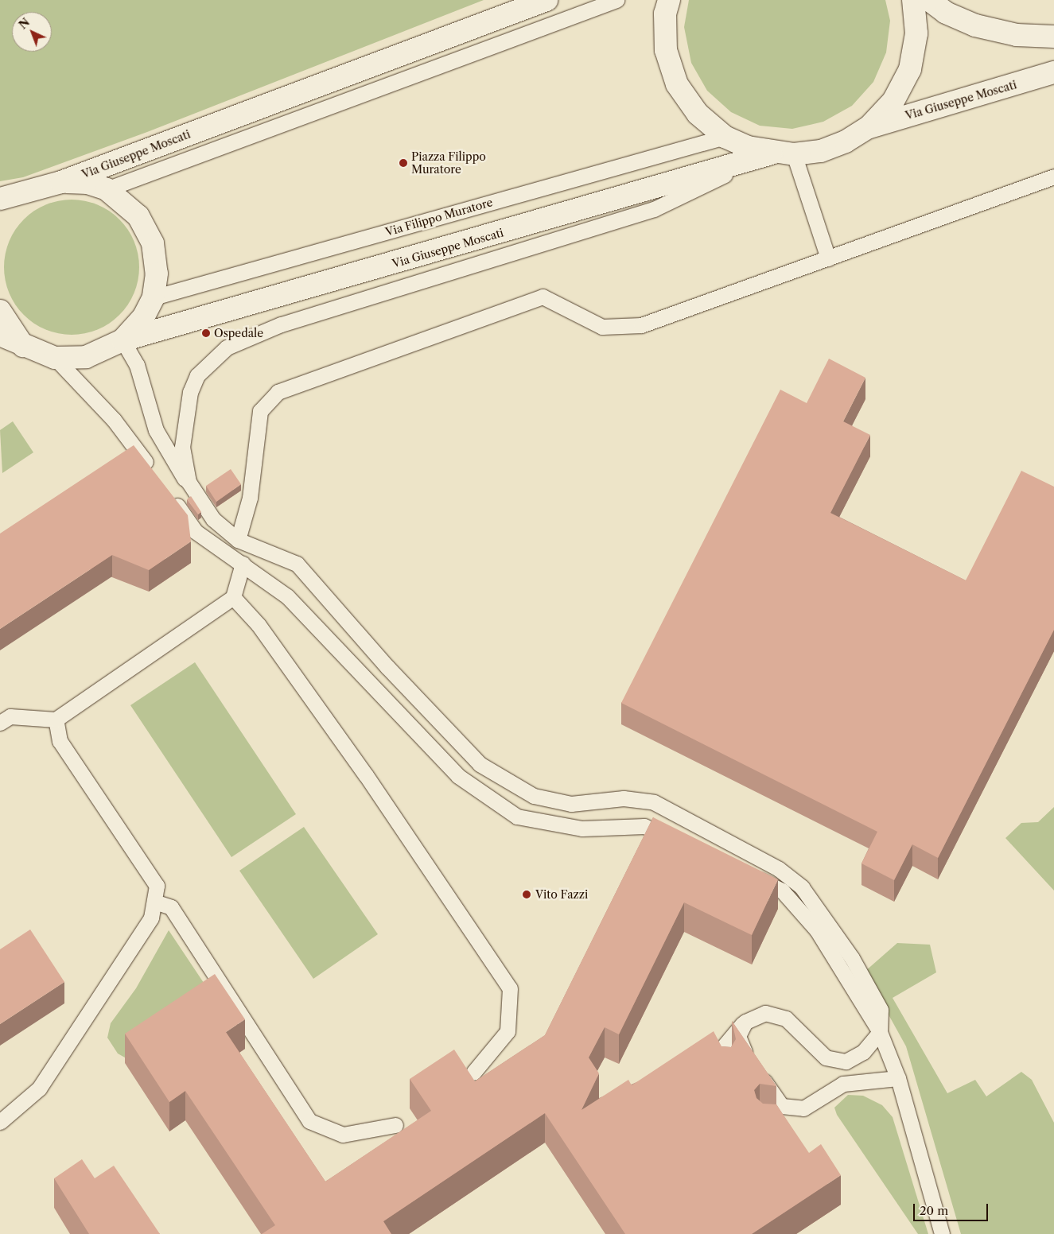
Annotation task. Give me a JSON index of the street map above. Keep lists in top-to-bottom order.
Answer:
{
  "streets": {
    "street": ["Via Giuseppe Moscati"],
    "lane": ["Via Filippo Muratore"]
  },
  "crossings": [
    ["Via Giuseppe Moscati", "Via Filippo Muratore"]
  ],
  "places": ["Piazza Filippo Muratore", "Ospedale", "Vito Fazzi"],
  "scale_bar": "20 m",
  "north": "top left"
}
